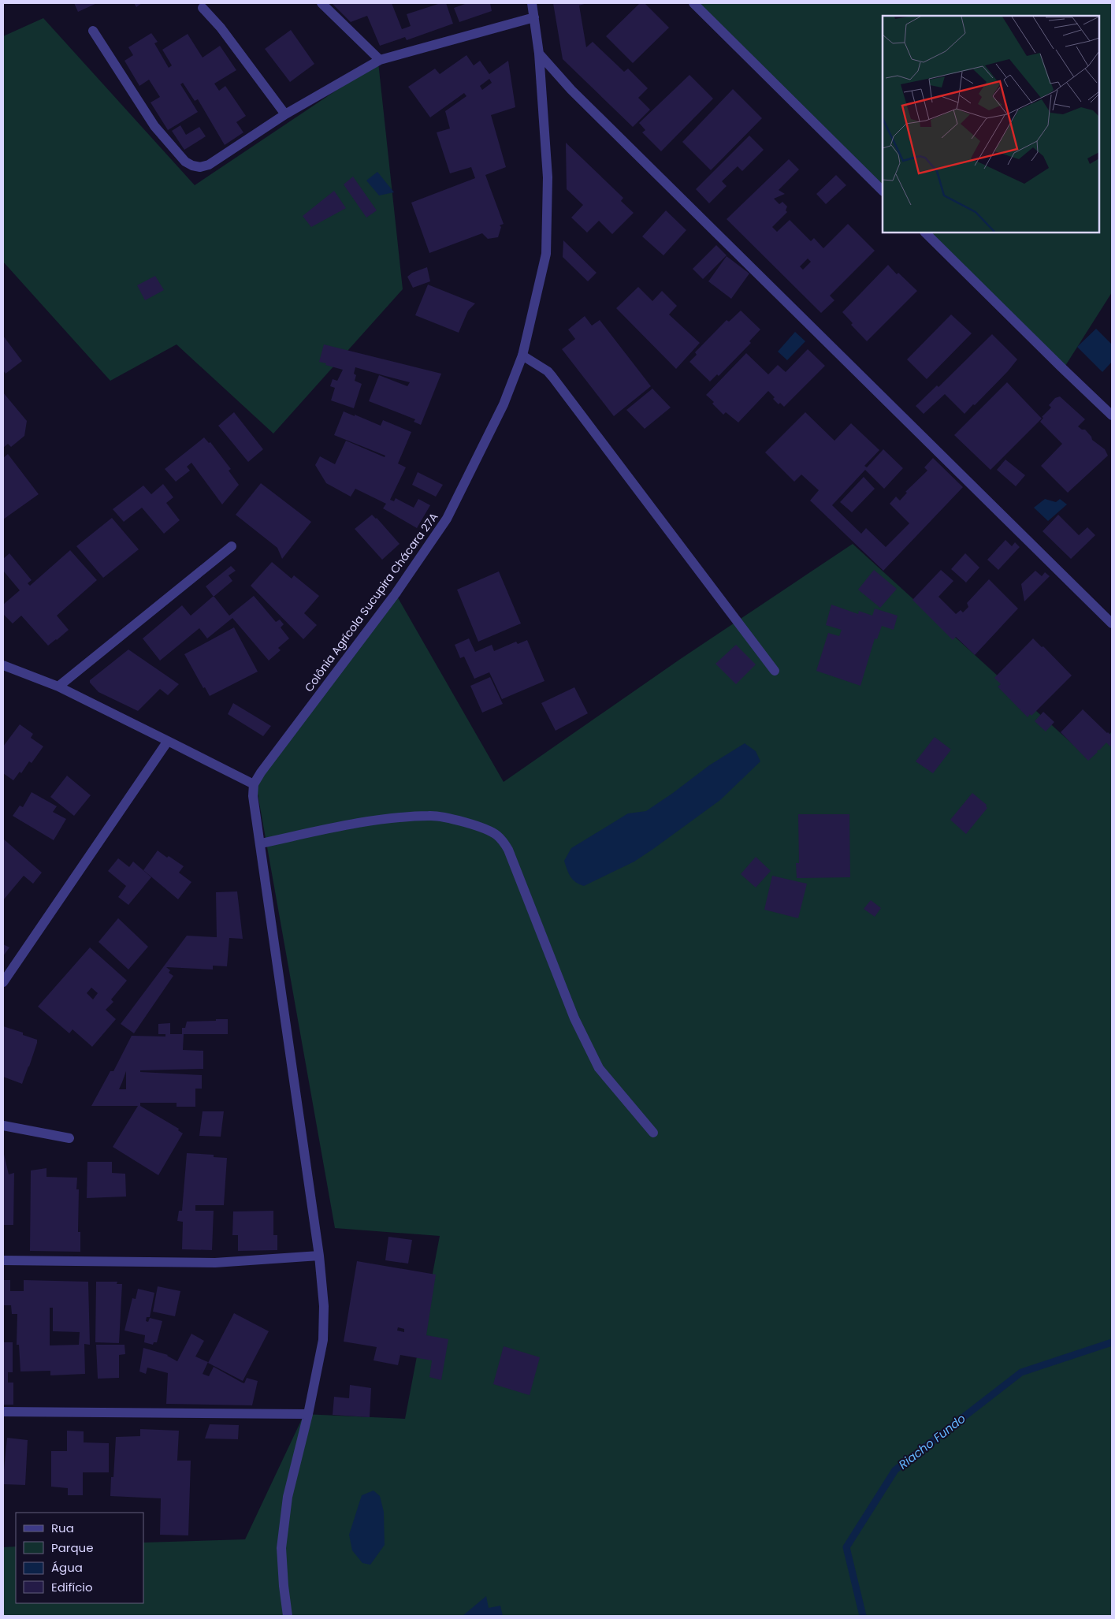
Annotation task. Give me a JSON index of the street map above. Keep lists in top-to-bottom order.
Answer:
{
  "streets": {
    "street": ["Colônia Agrícola Sucupira Chácara 27A"]
  },
  "water": ["Riacho Fundo"],
  "legend": [
    "Rua",
    "Parque",
    "Água",
    "Edifício"
  ]
}
